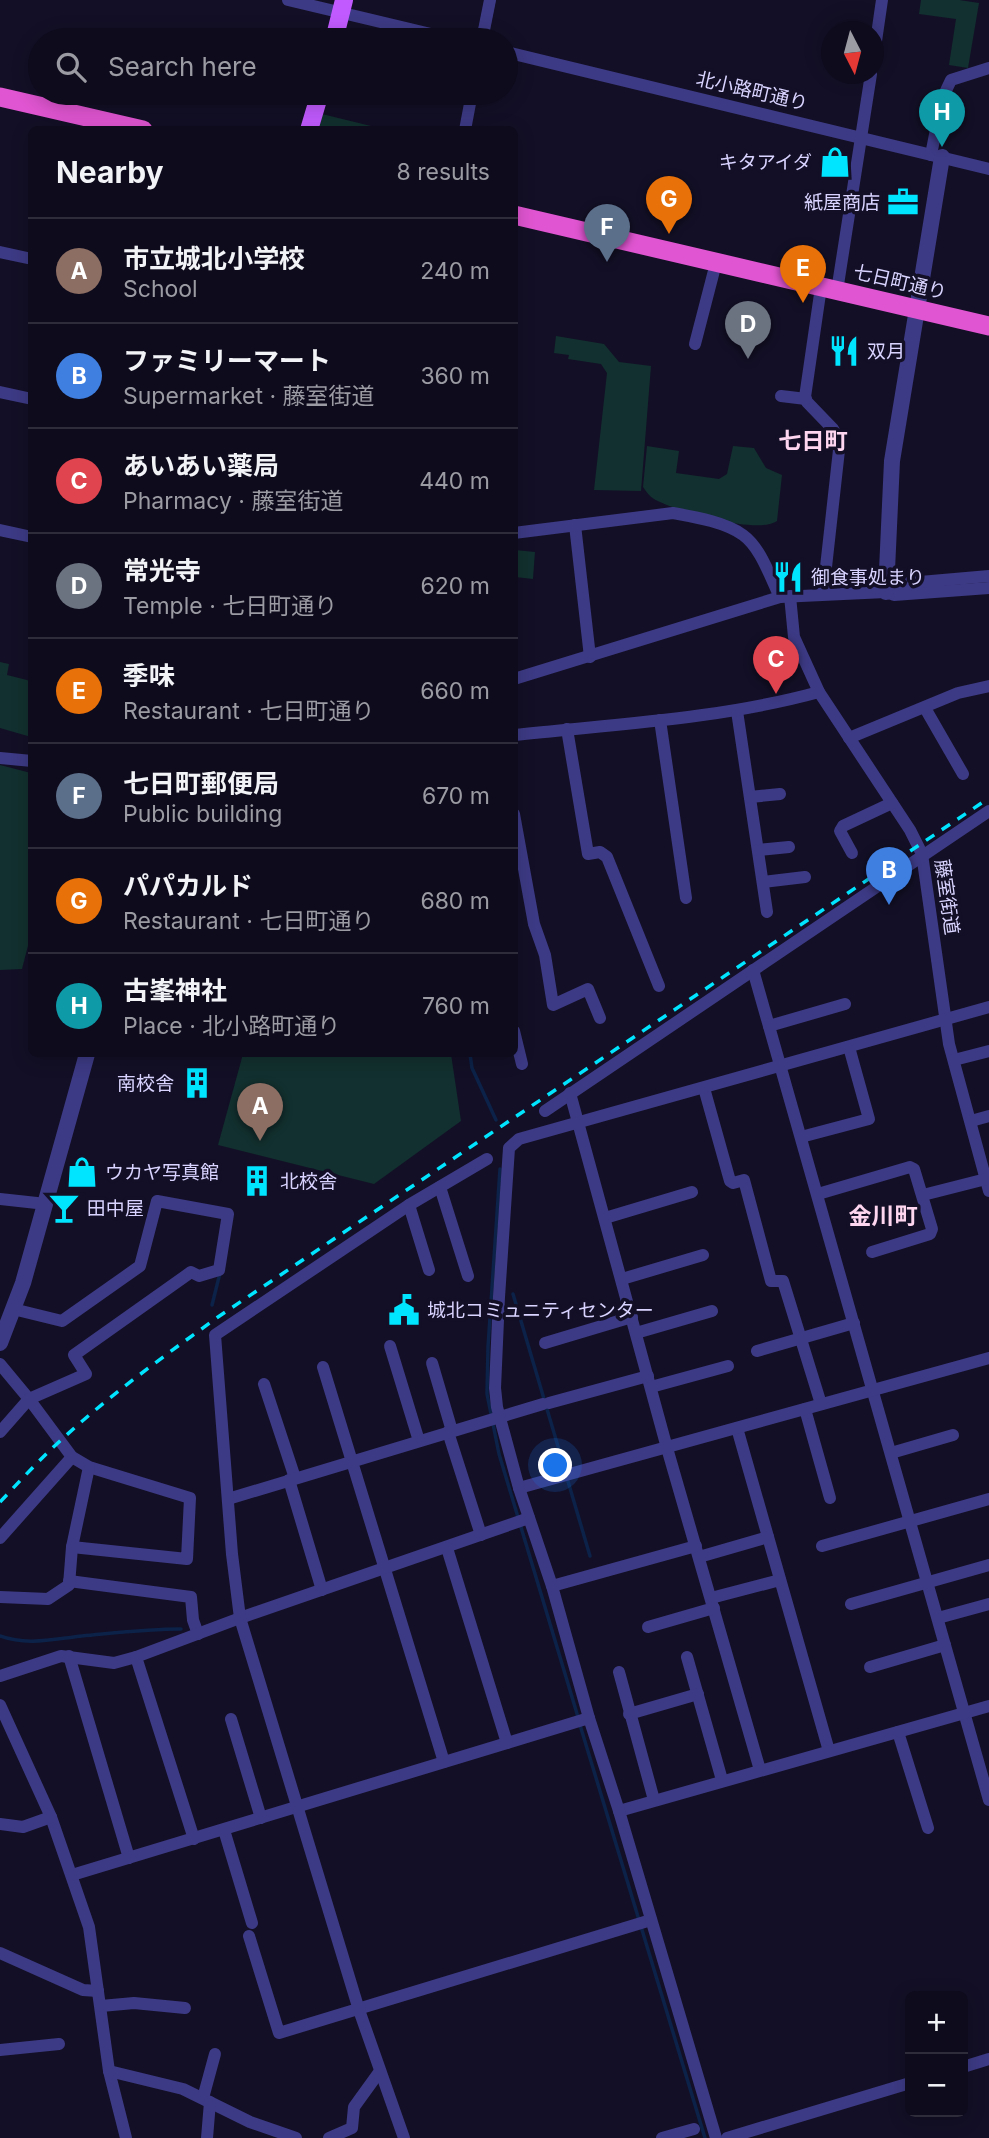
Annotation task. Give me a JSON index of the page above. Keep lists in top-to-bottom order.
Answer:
{
  "streets": {
    "highway": ["七日町通り"],
    "street": ["北小路町通り", "藤室街道"]
  },
  "districts": ["七日町", "金川町"],
  "places": {
    "shop": ["キタアイダ", "ウカヤ写真館"],
    "office": ["紙屋商店"],
    "restaurant": ["双月", "御食事処まり"],
    "building": ["南校舎", "北校舎"],
    "bar": ["田中屋"],
    "public building": ["城北コミュニティセンター"]
  },
  "north": "bottom",
  "page": {
    "search": "Search here",
    "pins": [
      "H",
      "G",
      "F",
      "E",
      "D",
      "C",
      "B",
      "A"
    ],
    "heading": ["Nearby", "8 results"],
    "list": [
      {
        "mark": "A",
        "name": "市立城北小学校",
        "note": "School",
        "value": "240 m"
      },
      {
        "mark": "B",
        "name": "ファミリーマート",
        "note": "Supermarket · 藤室街道",
        "value": "360 m"
      },
      {
        "mark": "C",
        "name": "あいあい薬局",
        "note": "Pharmacy · 藤室街道",
        "value": "440 m"
      },
      {
        "mark": "D",
        "name": "常光寺",
        "note": "Temple · 七日町通り",
        "value": "620 m"
      },
      {
        "mark": "E",
        "name": "季味",
        "note": "Restaurant · 七日町通り",
        "value": "660 m"
      },
      {
        "mark": "F",
        "name": "七日町郵便局",
        "note": "Public building",
        "value": "670 m"
      },
      {
        "mark": "G",
        "name": "パパカルド",
        "note": "Restaurant · 七日町通り",
        "value": "680 m"
      },
      {
        "mark": "H",
        "name": "古峯神社",
        "note": "Place · 北小路町通り",
        "value": "760 m"
      }
    ],
    "map_buttons": ["+", "−"]
  }
}
